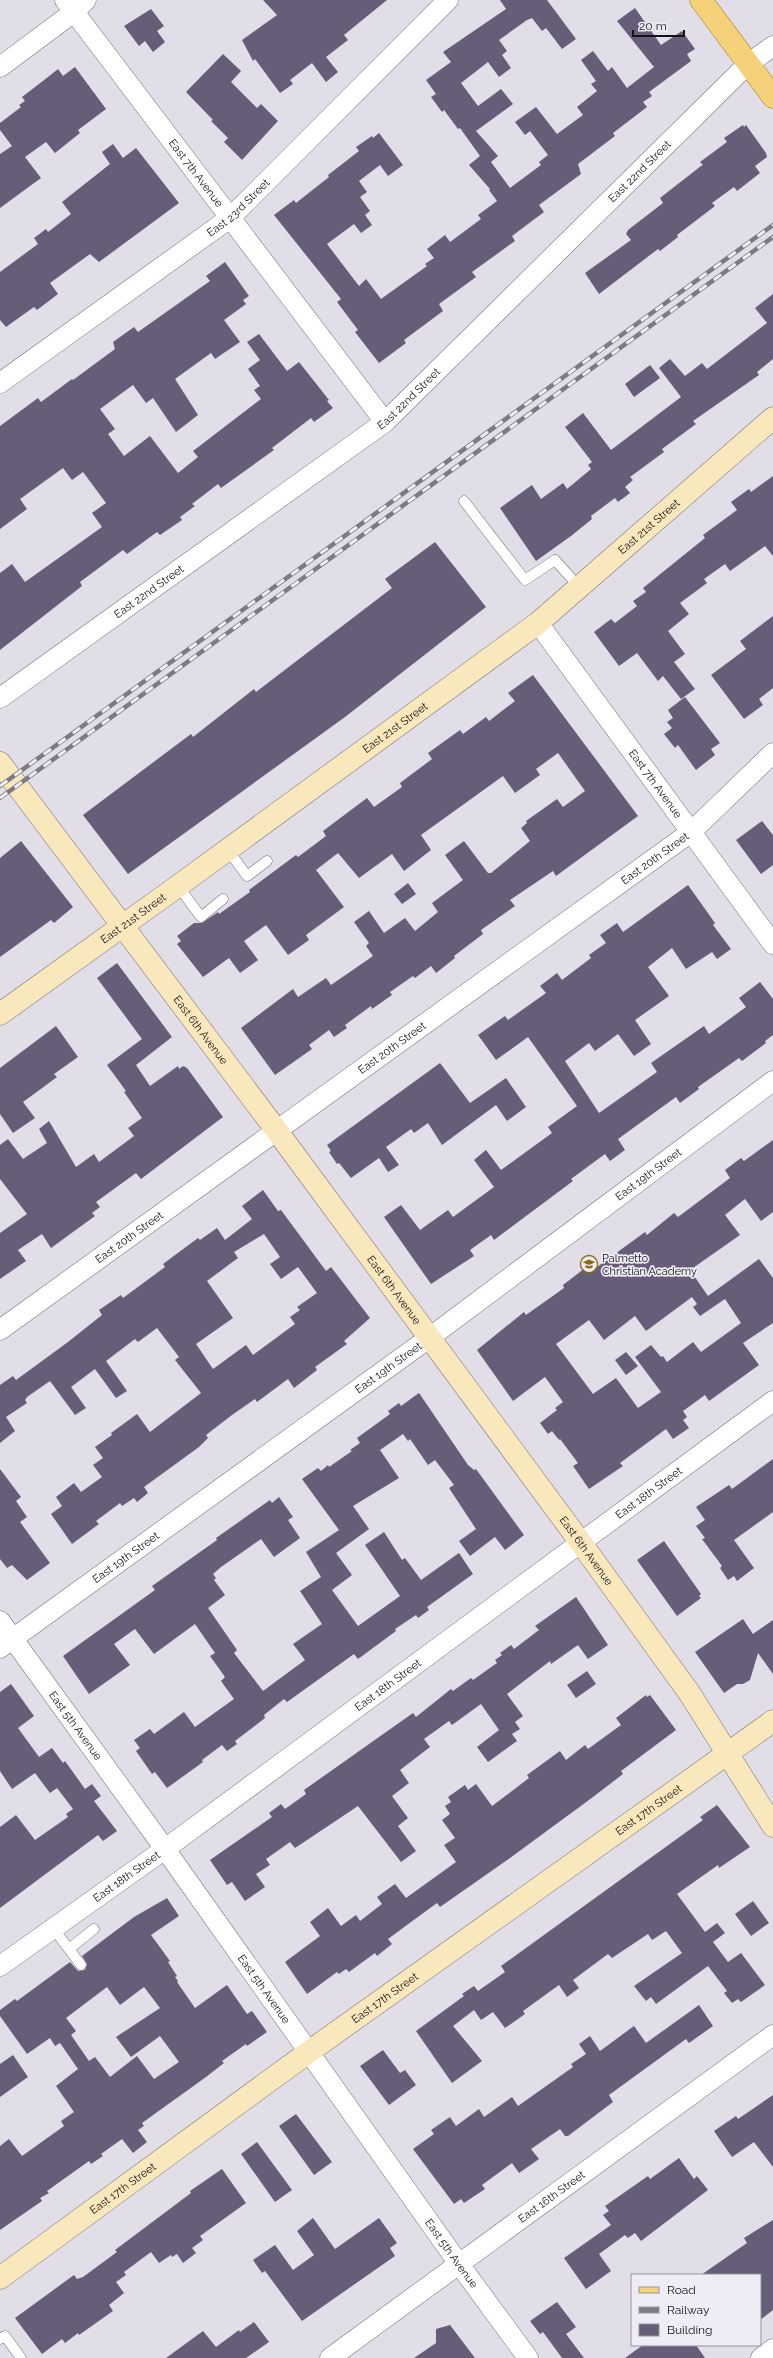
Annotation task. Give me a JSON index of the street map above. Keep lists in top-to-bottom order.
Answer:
{
  "streets": {
    "street": [
      "East 22nd Street",
      "East 7th Avenue",
      "East 23rd Street",
      "East 21st Street",
      "East 20th Street",
      "East 6th Avenue",
      "East 19th Street",
      "East 18th Street",
      "East 5th Avenue",
      "East 17th Street",
      "East 16th Street"
    ]
  },
  "crossings": [
    ["East 22nd Street", "East 7th Avenue"],
    ["East 7th Avenue", "East 23rd Street"],
    ["East 7th Avenue", "East 21st Street"],
    ["East 7th Avenue", "East 20th Street"],
    ["East 21st Street", "East 6th Avenue"],
    ["East 20th Street", "East 6th Avenue"],
    ["East 6th Avenue", "East 19th Street"],
    ["East 6th Avenue", "East 18th Street"],
    ["East 6th Avenue", "East 17th Street"],
    ["East 19th Street", "East 5th Avenue"],
    ["East 18th Street", "East 5th Avenue"],
    ["East 5th Avenue", "East 17th Street"],
    ["East 5th Avenue", "East 16th Street"]
  ],
  "places": {
    "school or university": ["Palmetto Christian Academy"]
  },
  "legend": ["Road", "Railway", "Building"],
  "scale_bar": "20 m"
}
